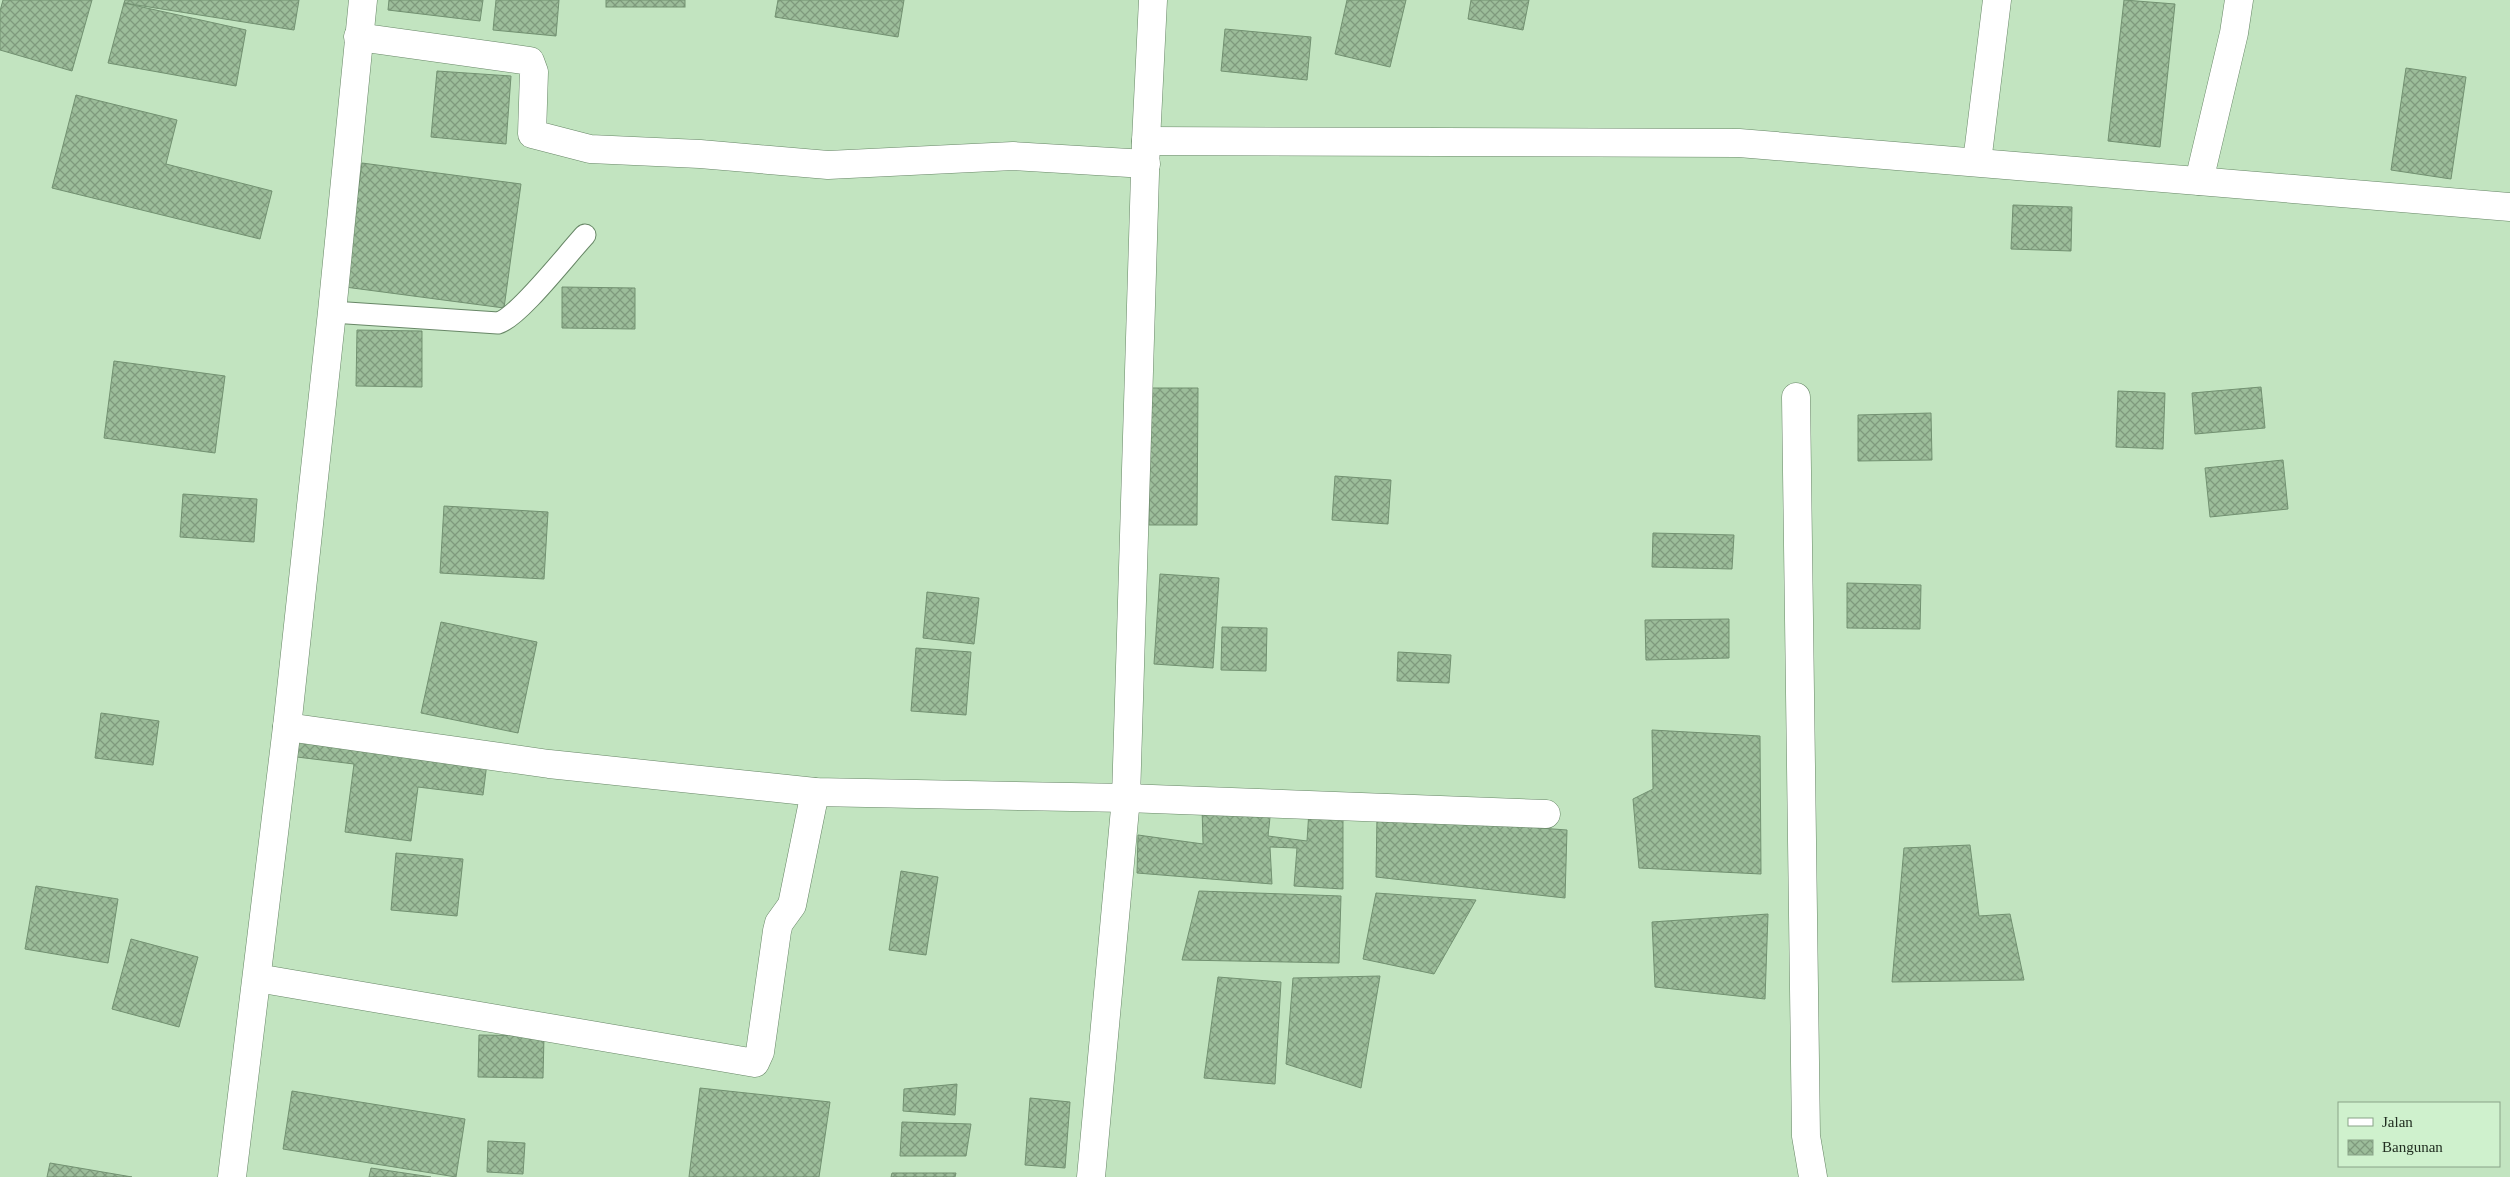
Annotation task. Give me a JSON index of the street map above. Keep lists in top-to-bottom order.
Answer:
{
  "legend": ["Jalan", "Bangunan"]
}
